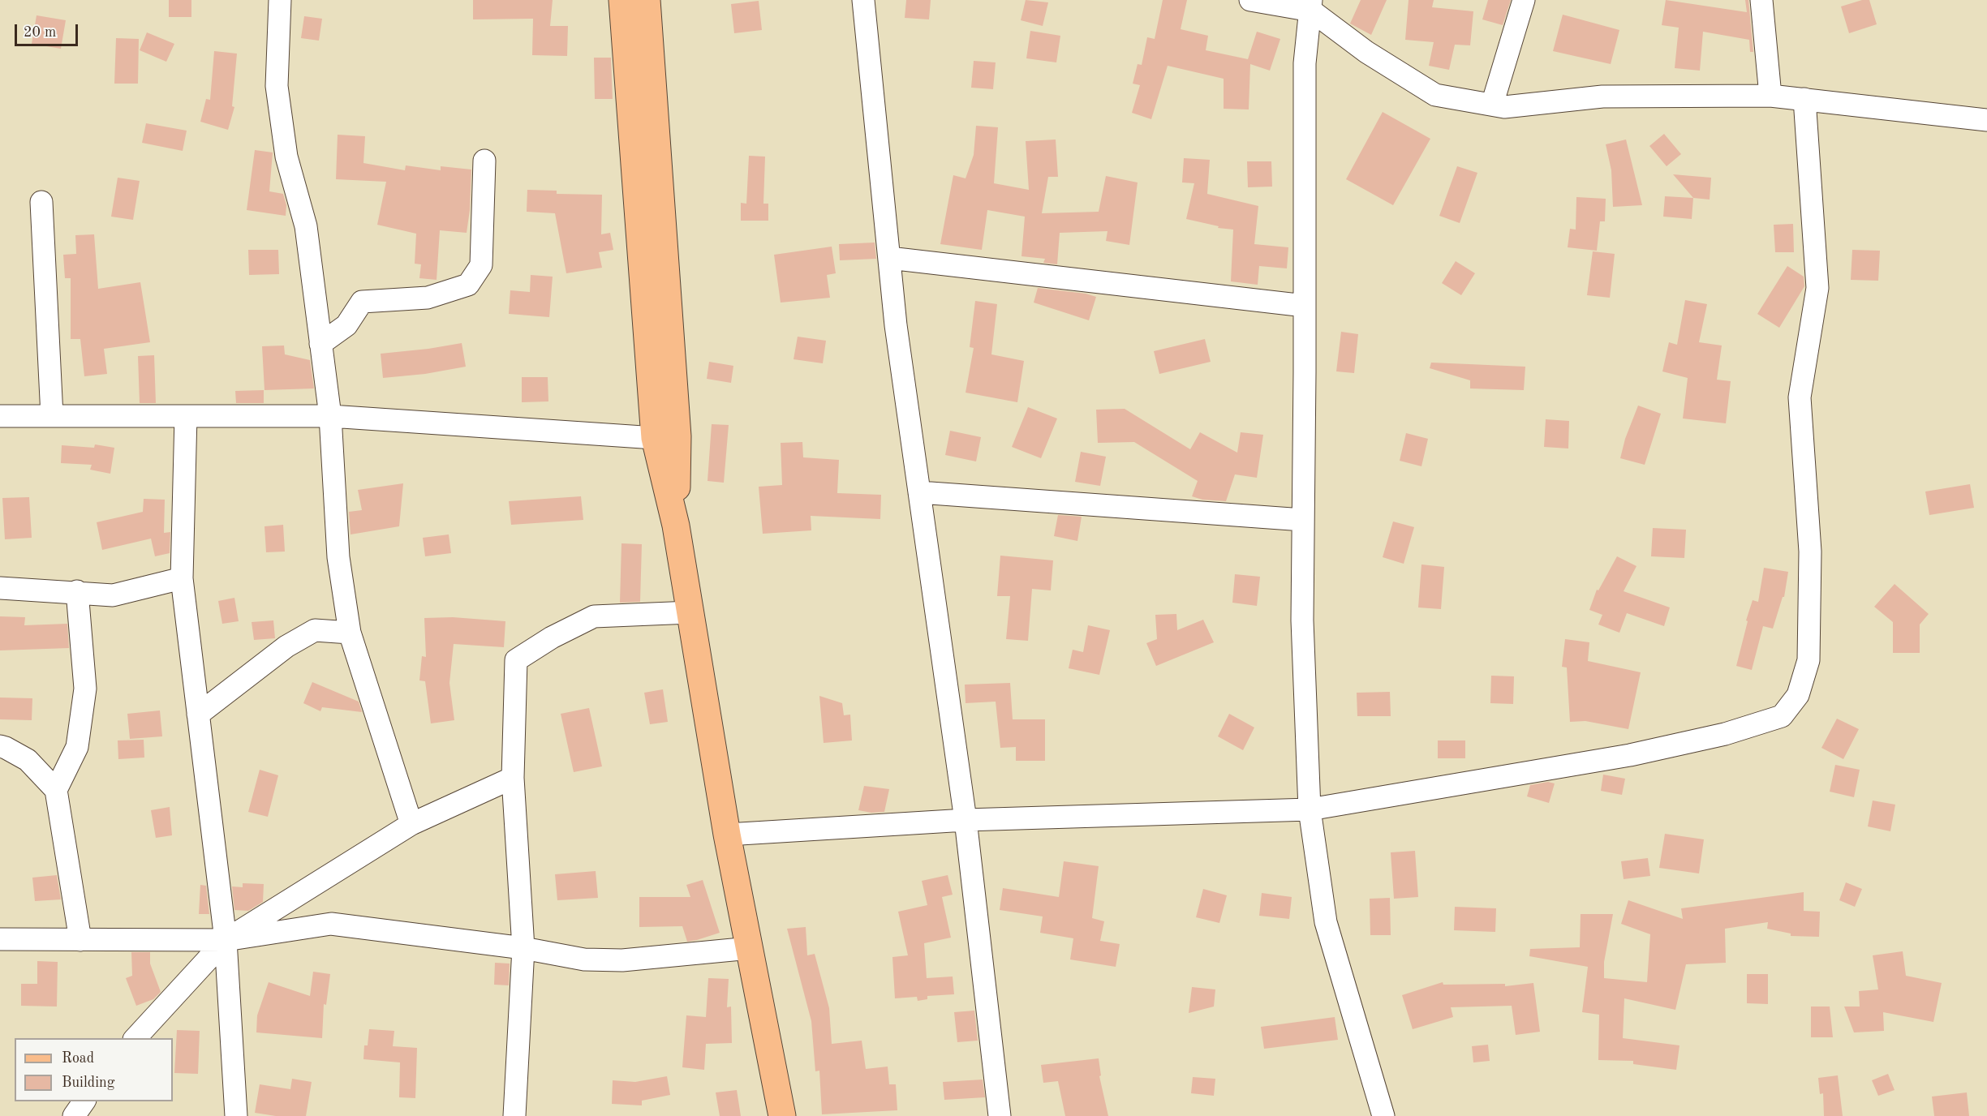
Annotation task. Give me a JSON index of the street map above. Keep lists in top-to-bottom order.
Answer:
{
  "legend": ["Road", "Building"],
  "scale_bar": "20 m"
}
